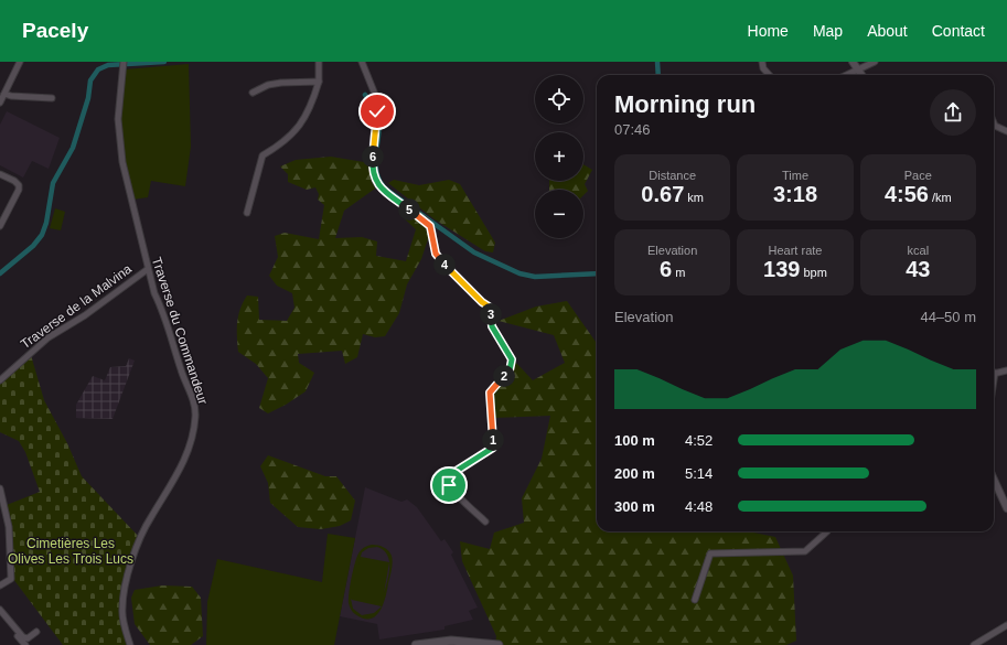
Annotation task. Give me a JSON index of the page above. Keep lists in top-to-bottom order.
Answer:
{
  "streets": {
    "street": ["Traverse de la Malvina", "Traverse du Commandeur"]
  },
  "crossings": [
    ["Traverse de la Malvina", "Traverse du Commandeur"]
  ],
  "parks": ["Cimetières Les Olives Les Trois Lucs"],
  "page": {
    "header": "Pacely",
    "nav": [
      "Home",
      "Map",
      "About",
      "Contact"
    ],
    "map_buttons": ["+", "−"],
    "heading": ["Morning run", "07:46"],
    "pins": [
      "6",
      "5",
      "4",
      "3",
      "2",
      "1"
    ],
    "stats": [
      ["Distance", "0.67 km"],
      ["Time", "3:18"],
      ["Pace", "4:56 /km"],
      ["Elevation", "6 m"],
      ["Heart rate", "139 bpm"],
      ["kcal", "43"]
    ],
    "chart": ["Elevation", "44–50 m"],
    "list": [
      {
        "name": "100 m",
        "note": "4:52"
      },
      {
        "name": "200 m",
        "note": "5:14"
      },
      {
        "name": "300 m",
        "note": "4:48"
      }
    ]
  }
}
